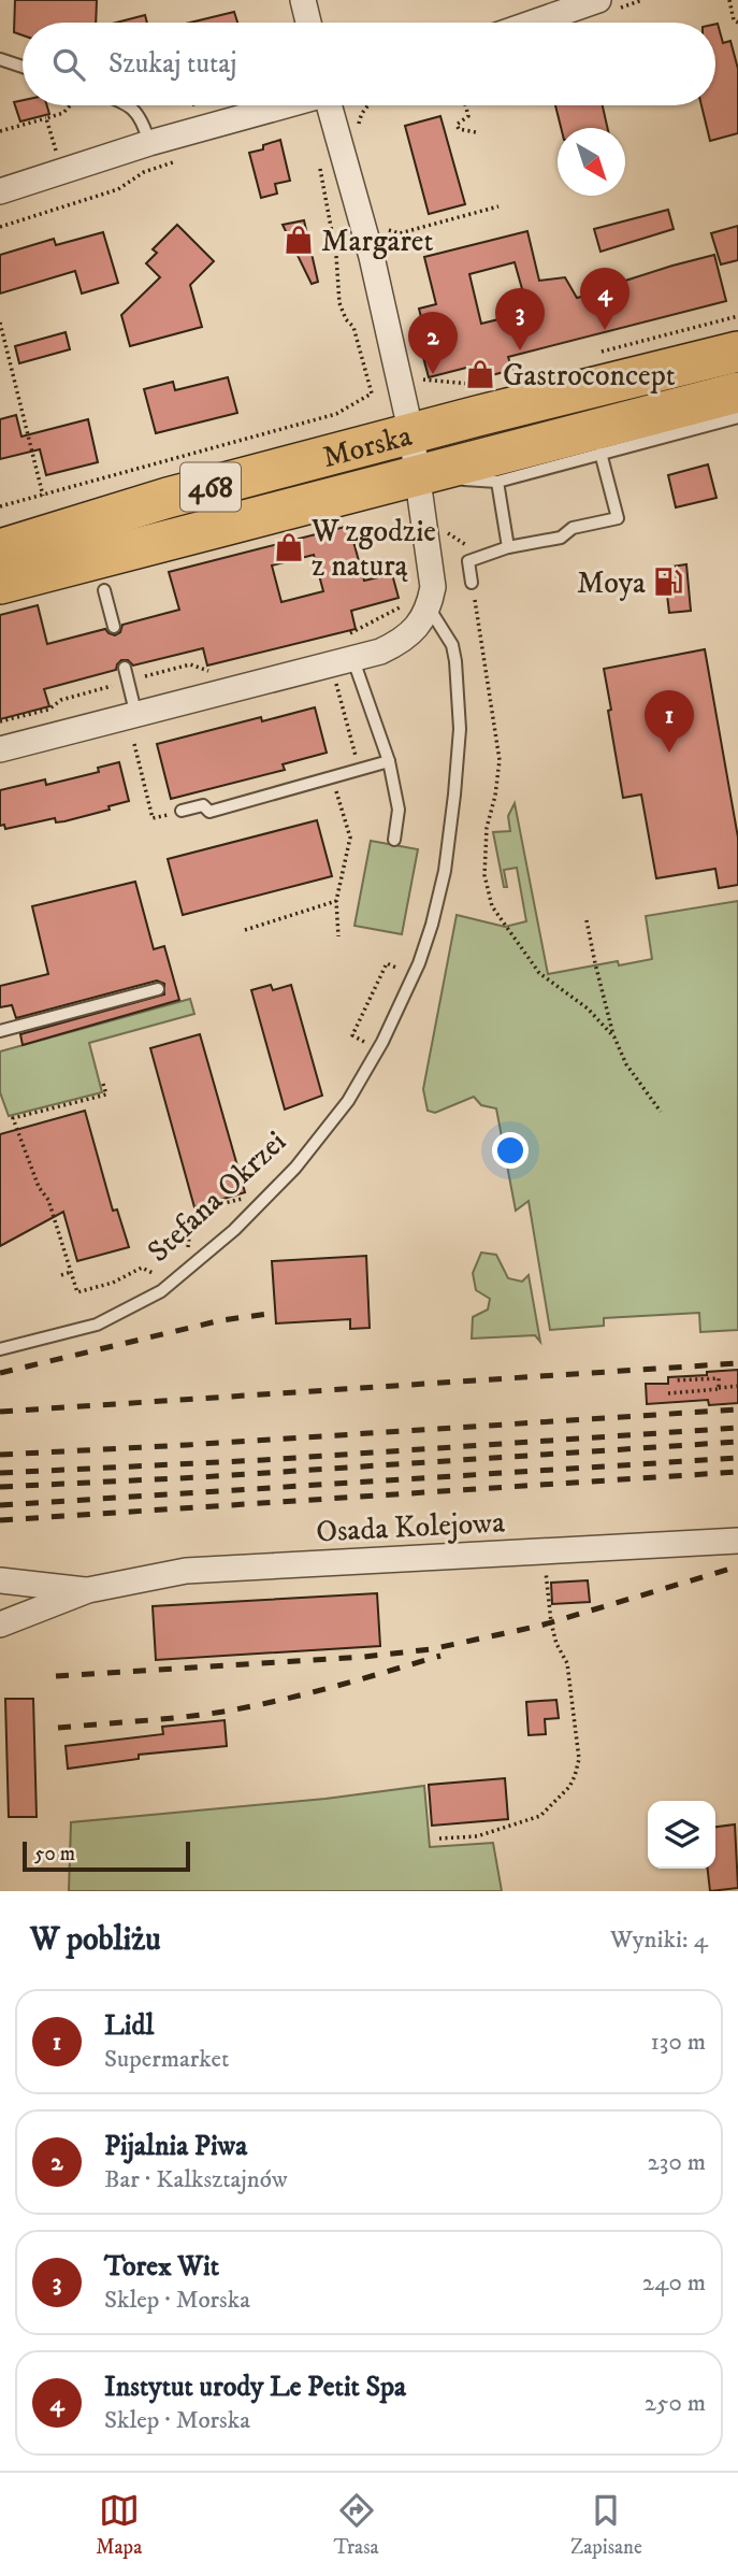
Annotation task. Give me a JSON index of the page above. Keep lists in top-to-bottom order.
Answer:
{
  "streets": {
    "main road": ["Morska", "468"],
    "street": ["Osada Kolejowa"],
    "lane": ["Stefana Okrzei"]
  },
  "places": {
    "shop": ["Margaret", "Gastroconcept", "W zgodzie z naturą"],
    "fuel station": ["Moya"]
  },
  "scale_bar": "50 m",
  "north": "bottom right",
  "page": {
    "search": "Szukaj tutaj",
    "pins": [
      "4",
      "3",
      "2",
      "1"
    ],
    "scale": "50 m",
    "heading": ["W pobliżu", "Wyniki: 4"],
    "list": [
      {
        "mark": "1",
        "name": "Lidl",
        "note": "Supermarket",
        "value": "130 m"
      },
      {
        "mark": "2",
        "name": "Pijalnia Piwa",
        "note": "Bar · Kalksztajnów",
        "value": "230 m"
      },
      {
        "mark": "3",
        "name": "Torex Wit",
        "note": "Sklep · Morska",
        "value": "240 m"
      },
      {
        "mark": "4",
        "name": "Instytut urody Le Petit Spa",
        "note": "Sklep · Morska",
        "value": "250 m"
      }
    ],
    "nav": ["Mapa", "Trasa", "Zapisane"]
  }
}
